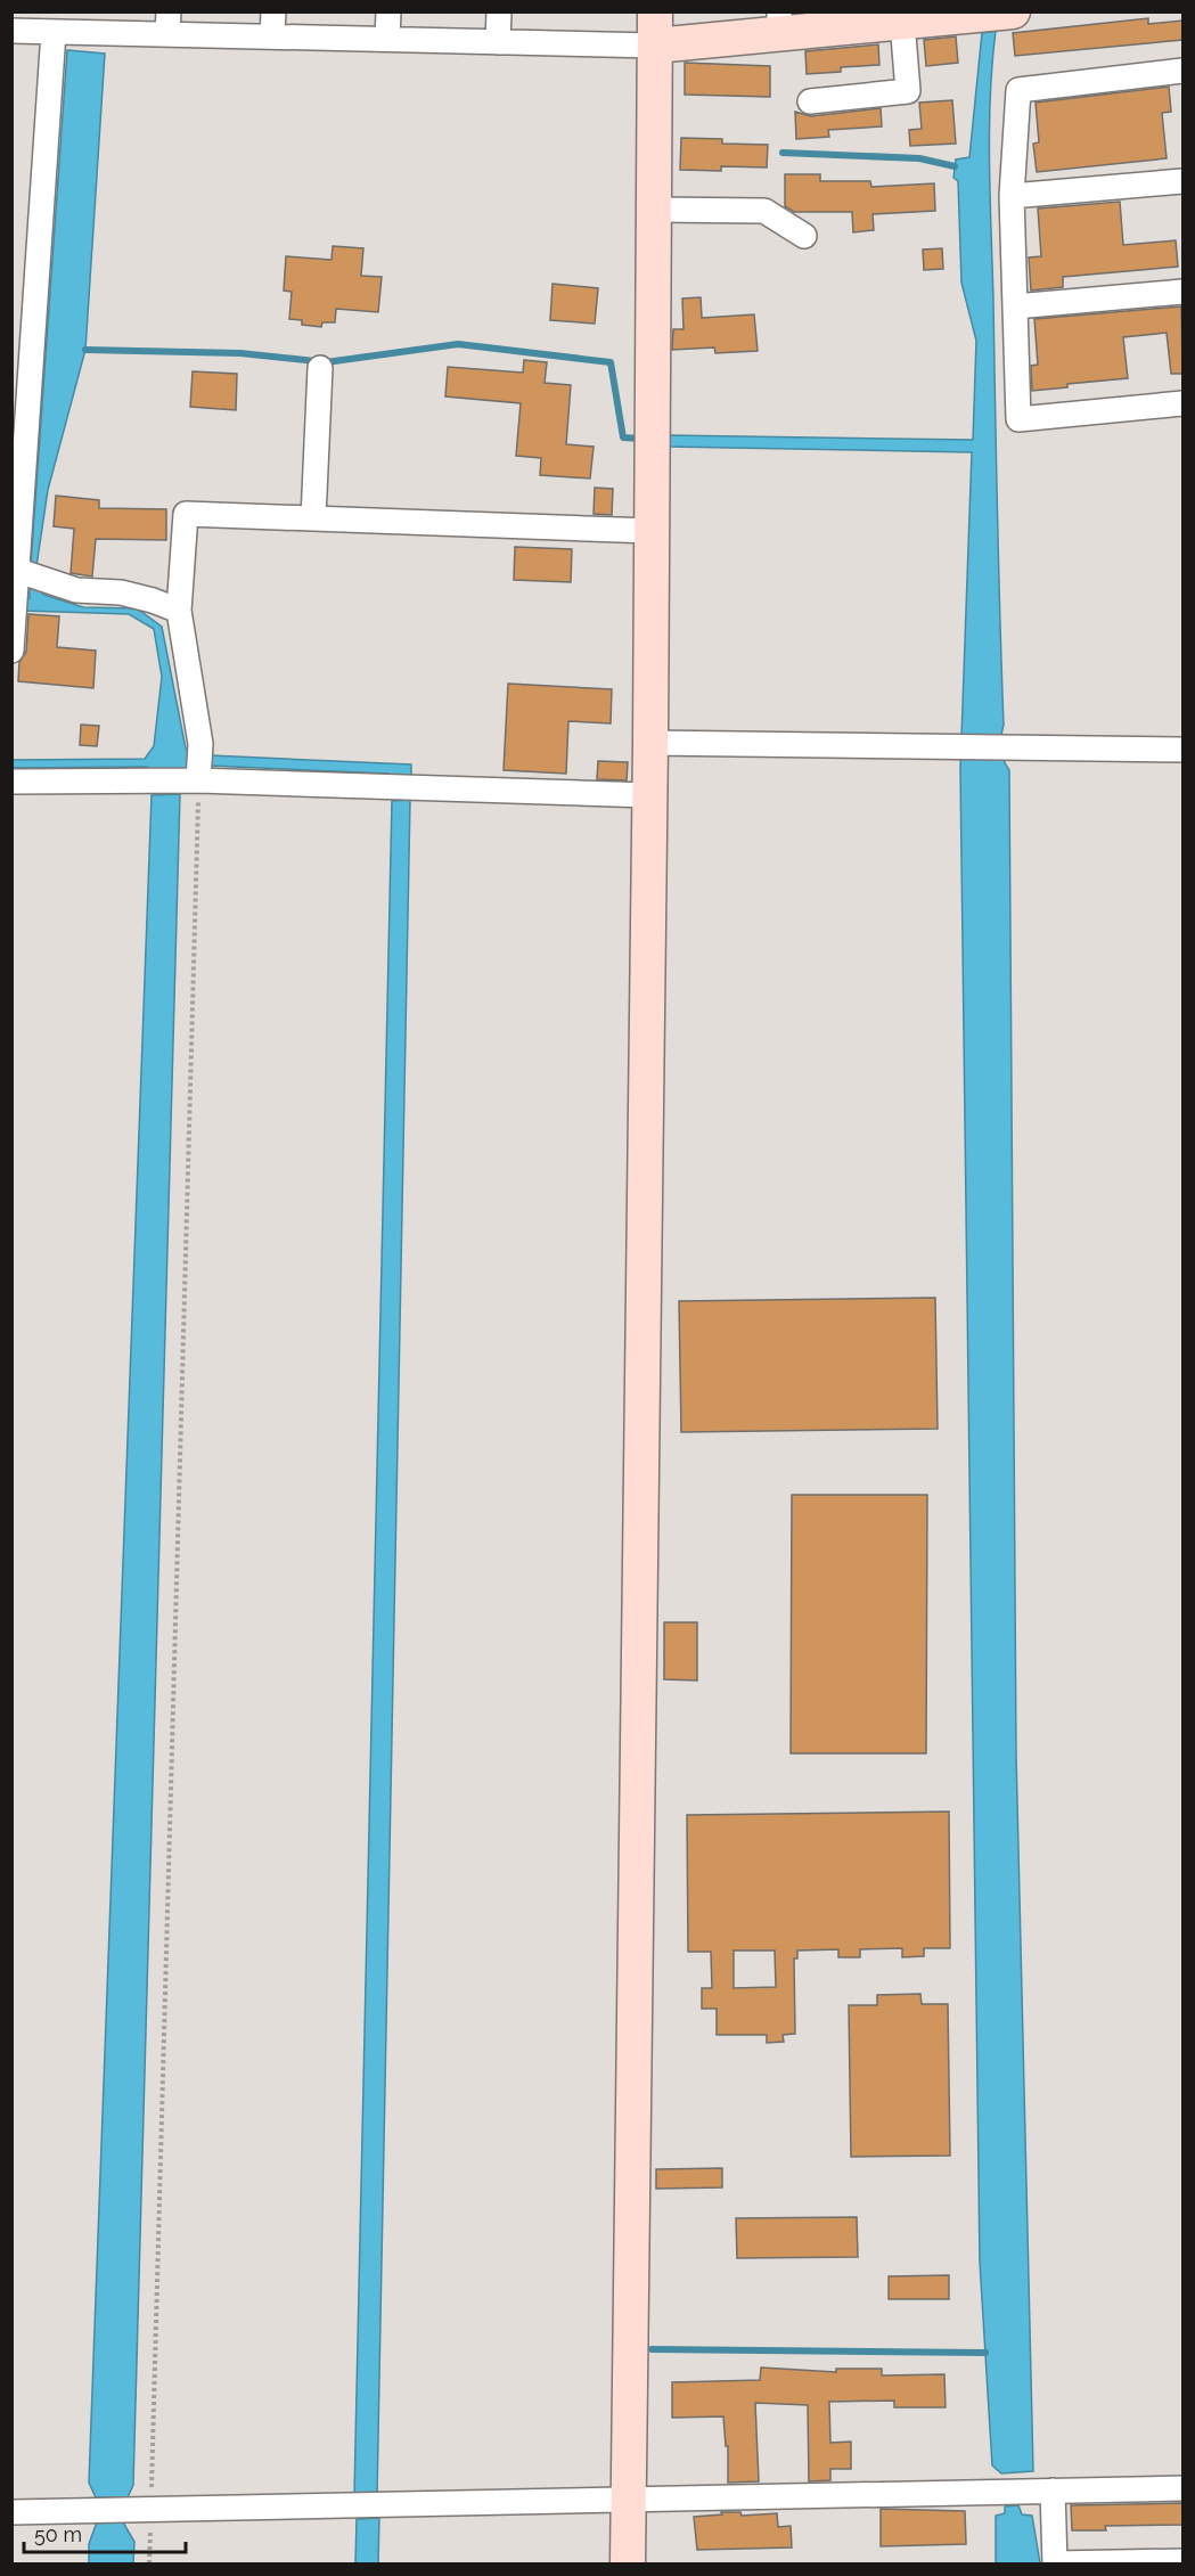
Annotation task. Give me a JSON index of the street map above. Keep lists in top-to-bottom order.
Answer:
{
  "scale_bar": "50 m"
}
